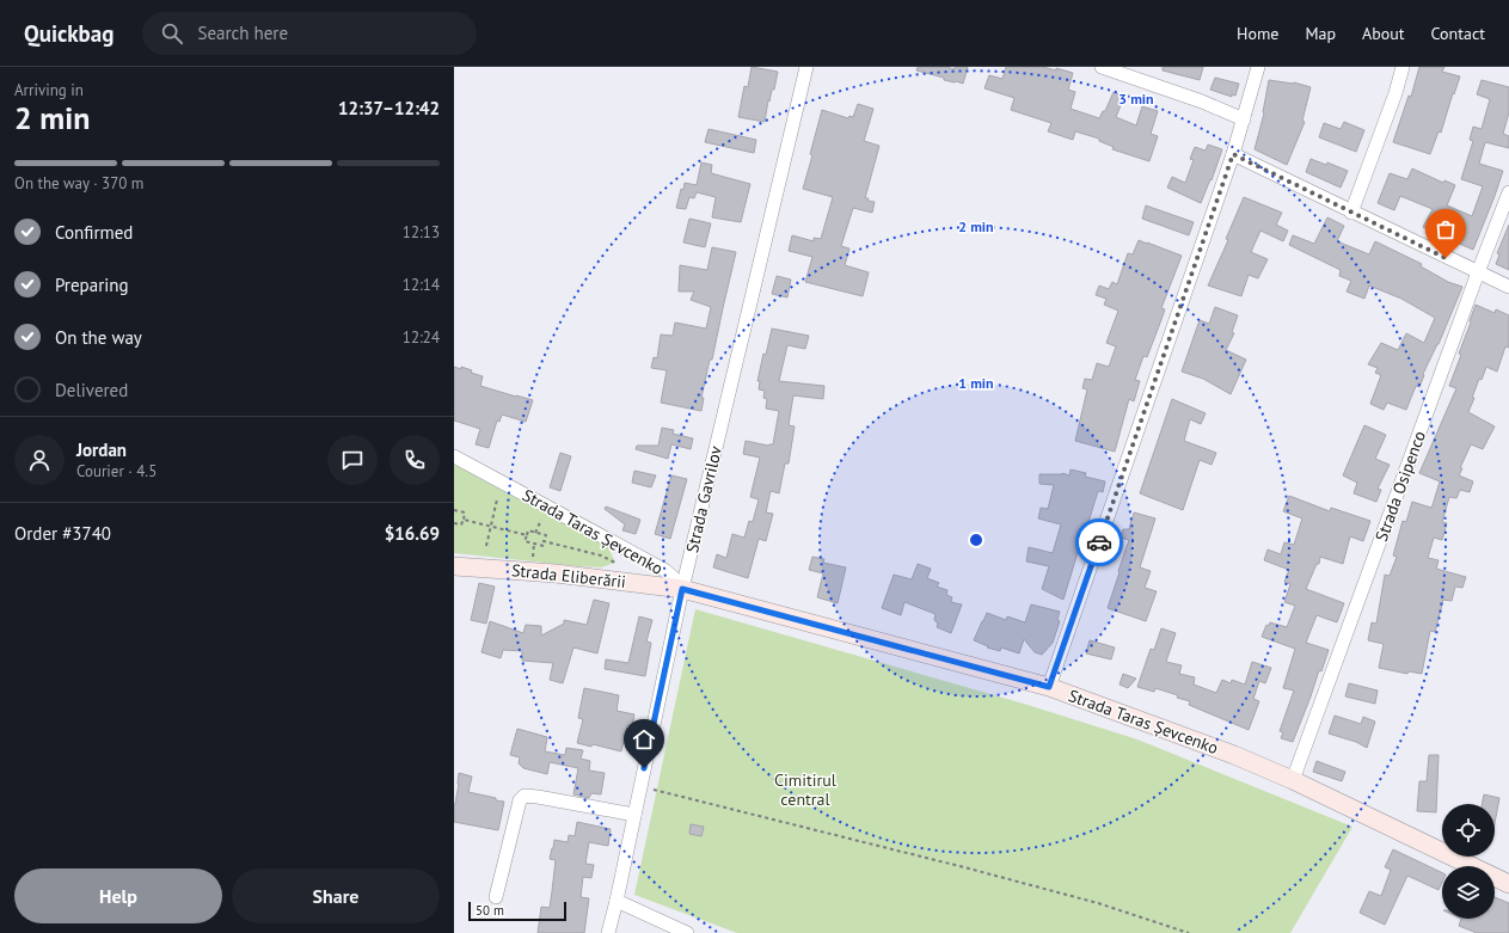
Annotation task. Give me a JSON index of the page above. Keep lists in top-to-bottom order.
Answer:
{
  "streets": {
    "main road": ["Strada Taras Șevcenko", "Strada Eliberării"],
    "street": ["Strada Osipenco", "Strada Gavrilov"]
  },
  "crossings": [
    ["Strada Osipenco", "Strada Taras Șevcenko"],
    ["Strada Gavrilov", "Strada Taras Șevcenko"],
    ["Strada Gavrilov", "Strada Eliberării"],
    ["Strada Taras Șevcenko", "Strada Eliberării"]
  ],
  "parks": ["Cimitirul central"],
  "scale_bar": "50 m",
  "page": {
    "header": "Quickbag",
    "search": "Search here",
    "nav": [
      "Home",
      "Map",
      "About",
      "Contact"
    ],
    "heading": ["2 min", "Arriving in", "12:37–12:42"],
    "panel": [
      "Jordan",
      "Courier · 4.5",
      "Order #3740",
      "$16.69"
    ],
    "bar": "On the way · 370 m",
    "list": [
      ["Confirmed", "12:13"],
      ["Preparing", "12:14"],
      ["On the way", "12:24"],
      "Delivered"
    ],
    "buttons": ["Help", "Share"],
    "scale": "50 m"
  },
  "rings": ["3 min", "2 min", "1 min"]
}
